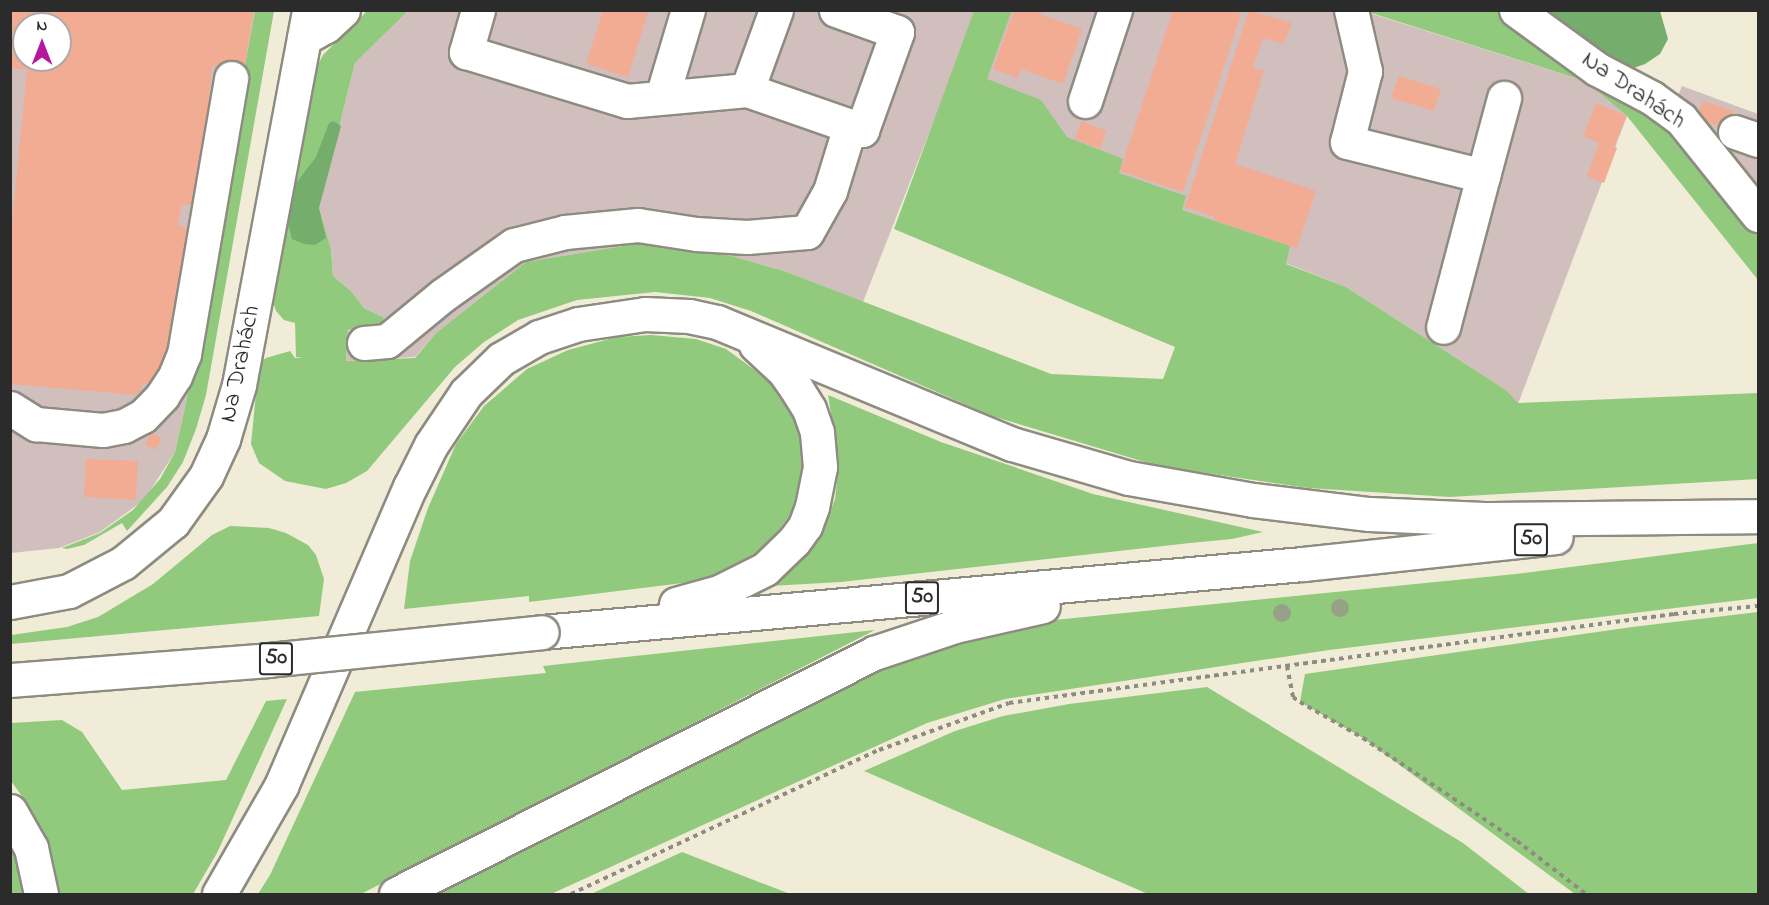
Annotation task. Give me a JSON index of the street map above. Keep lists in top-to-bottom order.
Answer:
{
  "streets": {
    "main road": ["Na Drahách", "50"]
  },
  "north": "top"
}
